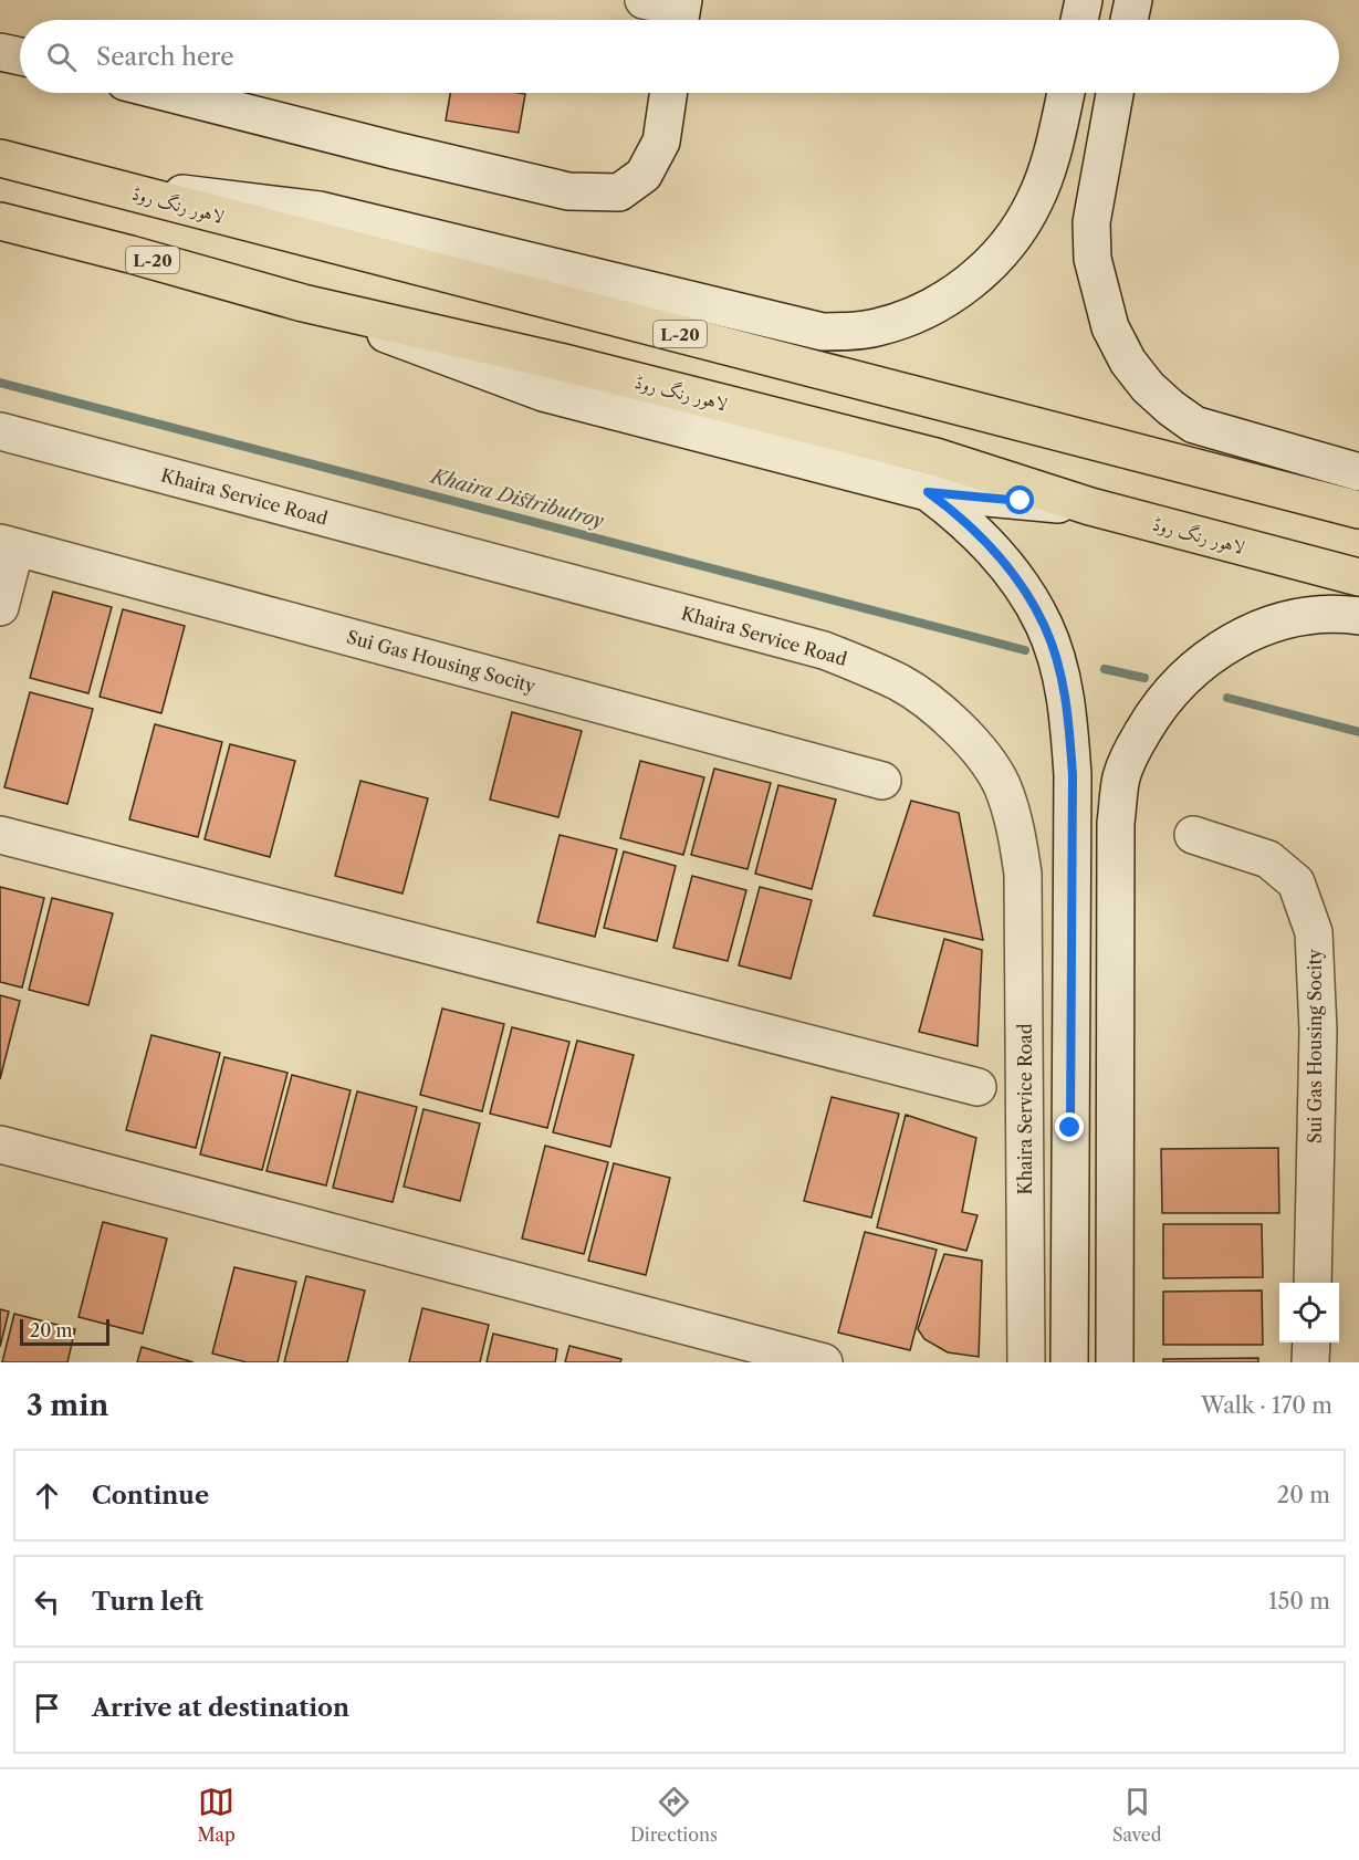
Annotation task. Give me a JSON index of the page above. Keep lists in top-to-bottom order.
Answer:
{
  "streets": {
    "highway": ["لاہور رنگ روڈ", "L-20"],
    "street": ["Khaira Service Road", "Sui Gas Housing Socity"]
  },
  "water": ["Khaira Distributroy"],
  "scale_bar": "20 m",
  "page": {
    "search": "Search here",
    "scale": "20 m",
    "heading": ["3 min", "Walk · 170 m"],
    "list": [
      ["Continue", "20 m"],
      ["Turn left", "150 m"],
      "Arrive at destination"
    ],
    "nav": ["Map", "Directions", "Saved"]
  }
}
